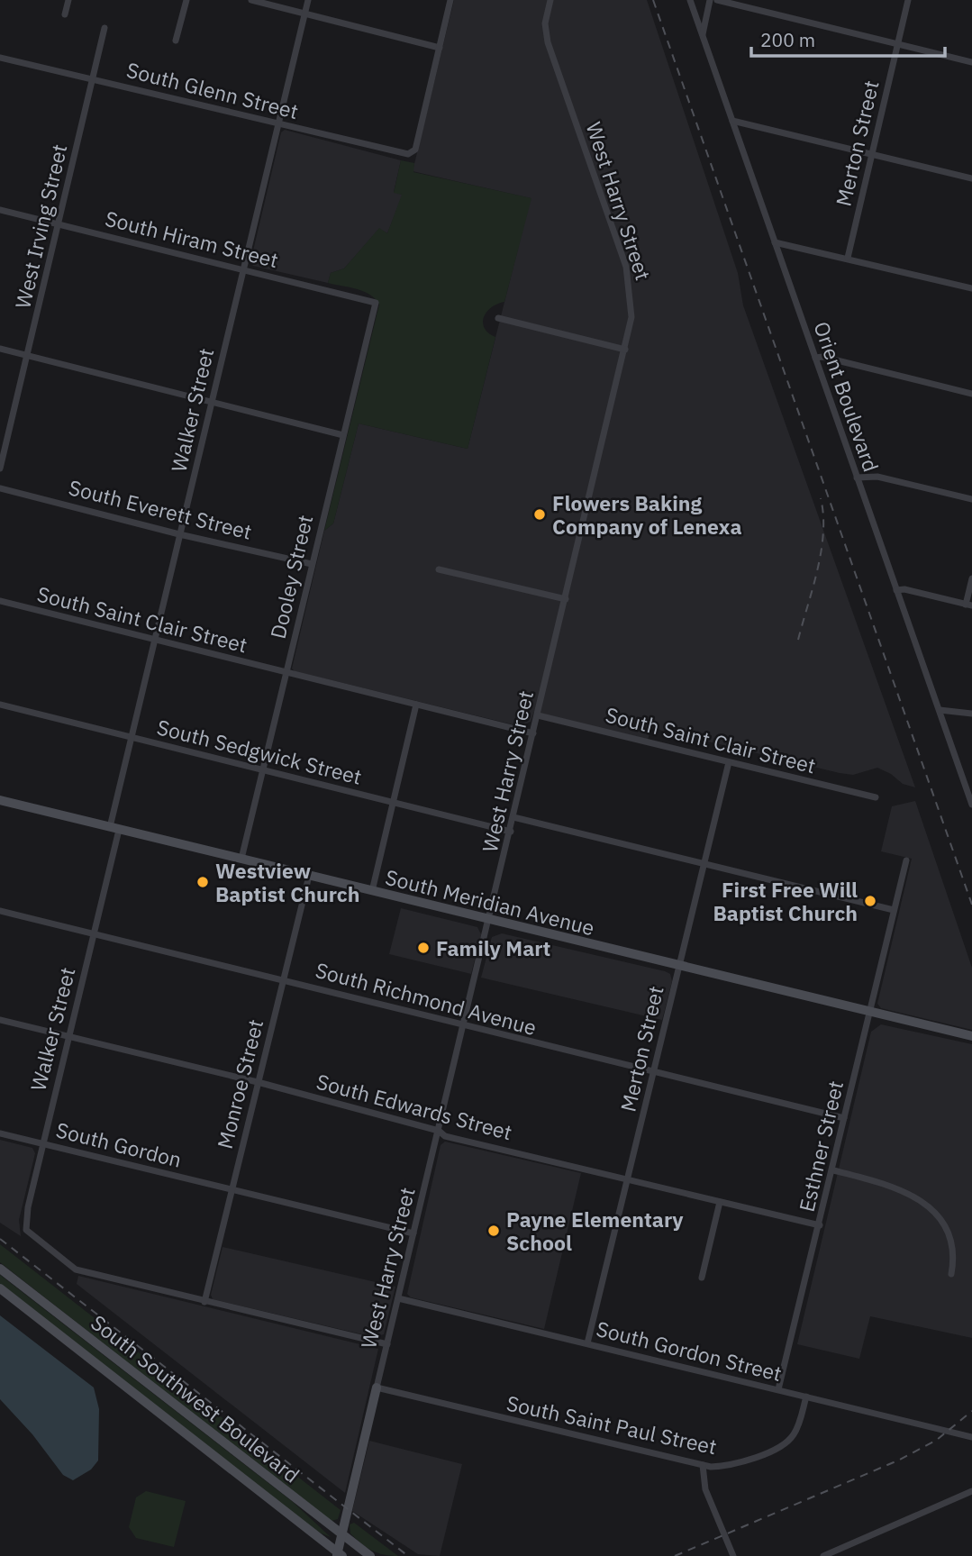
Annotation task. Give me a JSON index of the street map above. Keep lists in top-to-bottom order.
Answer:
{
  "streets": {
    "main road": ["West Harry Street", "South Meridian Avenue", "South Southwest Boulevard"],
    "street": [
      "South Glenn Street",
      "Merton Street",
      "West Irving Street",
      "South Hiram Street",
      "Orient Boulevard",
      "Walker Street",
      "South Everett Street",
      "Dooley Street",
      "South Saint Clair Street",
      "South Sedgwick Street",
      "South Richmond Avenue",
      "Monroe Street",
      "South Edwards Street",
      "South Gordon",
      "Esthner Street",
      "South Gordon Street",
      "South Saint Paul Street"
    ]
  },
  "crossings": [
    ["South Glenn Street", "West Irving Street"],
    ["South Glenn Street", "Walker Street"],
    ["Merton Street", "South Saint Clair Street"],
    ["Merton Street", "South Meridian Avenue"],
    ["Merton Street", "South Richmond Avenue"],
    ["Merton Street", "South Edwards Street"],
    ["Merton Street", "South Gordon Street"],
    ["West Harry Street", "South Saint Clair Street"],
    ["West Harry Street", "South Sedgwick Street"],
    ["West Harry Street", "South Meridian Avenue"],
    ["West Harry Street", "South Richmond Avenue"],
    ["West Harry Street", "South Edwards Street"],
    ["West Harry Street", "South Gordon"],
    ["West Harry Street", "South Gordon Street"],
    ["West Harry Street", "South Southwest Boulevard"],
    ["West Harry Street", "South Saint Paul Street"],
    ["West Irving Street", "South Hiram Street"],
    ["South Hiram Street", "Walker Street"],
    ["South Hiram Street", "Dooley Street"],
    ["Walker Street", "South Everett Street"],
    ["Walker Street", "South Saint Clair Street"],
    ["Walker Street", "South Sedgwick Street"],
    ["Walker Street", "South Meridian Avenue"],
    ["Walker Street", "South Richmond Avenue"],
    ["Walker Street", "Monroe Street"],
    ["Walker Street", "South Edwards Street"],
    ["Walker Street", "South Gordon"],
    ["South Everett Street", "Dooley Street"],
    ["Dooley Street", "South Saint Clair Street"],
    ["Dooley Street", "South Sedgwick Street"],
    ["Dooley Street", "South Meridian Avenue"],
    ["South Meridian Avenue", "Monroe Street"],
    ["South Meridian Avenue", "Esthner Street"],
    ["South Richmond Avenue", "Monroe Street"],
    ["South Richmond Avenue", "Esthner Street"],
    ["Monroe Street", "South Edwards Street"],
    ["Monroe Street", "South Gordon"],
    ["South Edwards Street", "Esthner Street"],
    ["Esthner Street", "South Gordon Street"],
    ["South Gordon Street", "South Saint Paul Street"]
  ],
  "places": [
    "Flowers Baking Company of Lenexa",
    "Westview Baptist Church",
    "First Free Will Baptist Church",
    "Family Mart",
    "Payne Elementary School"
  ],
  "scale_bar": "200 m"
}
